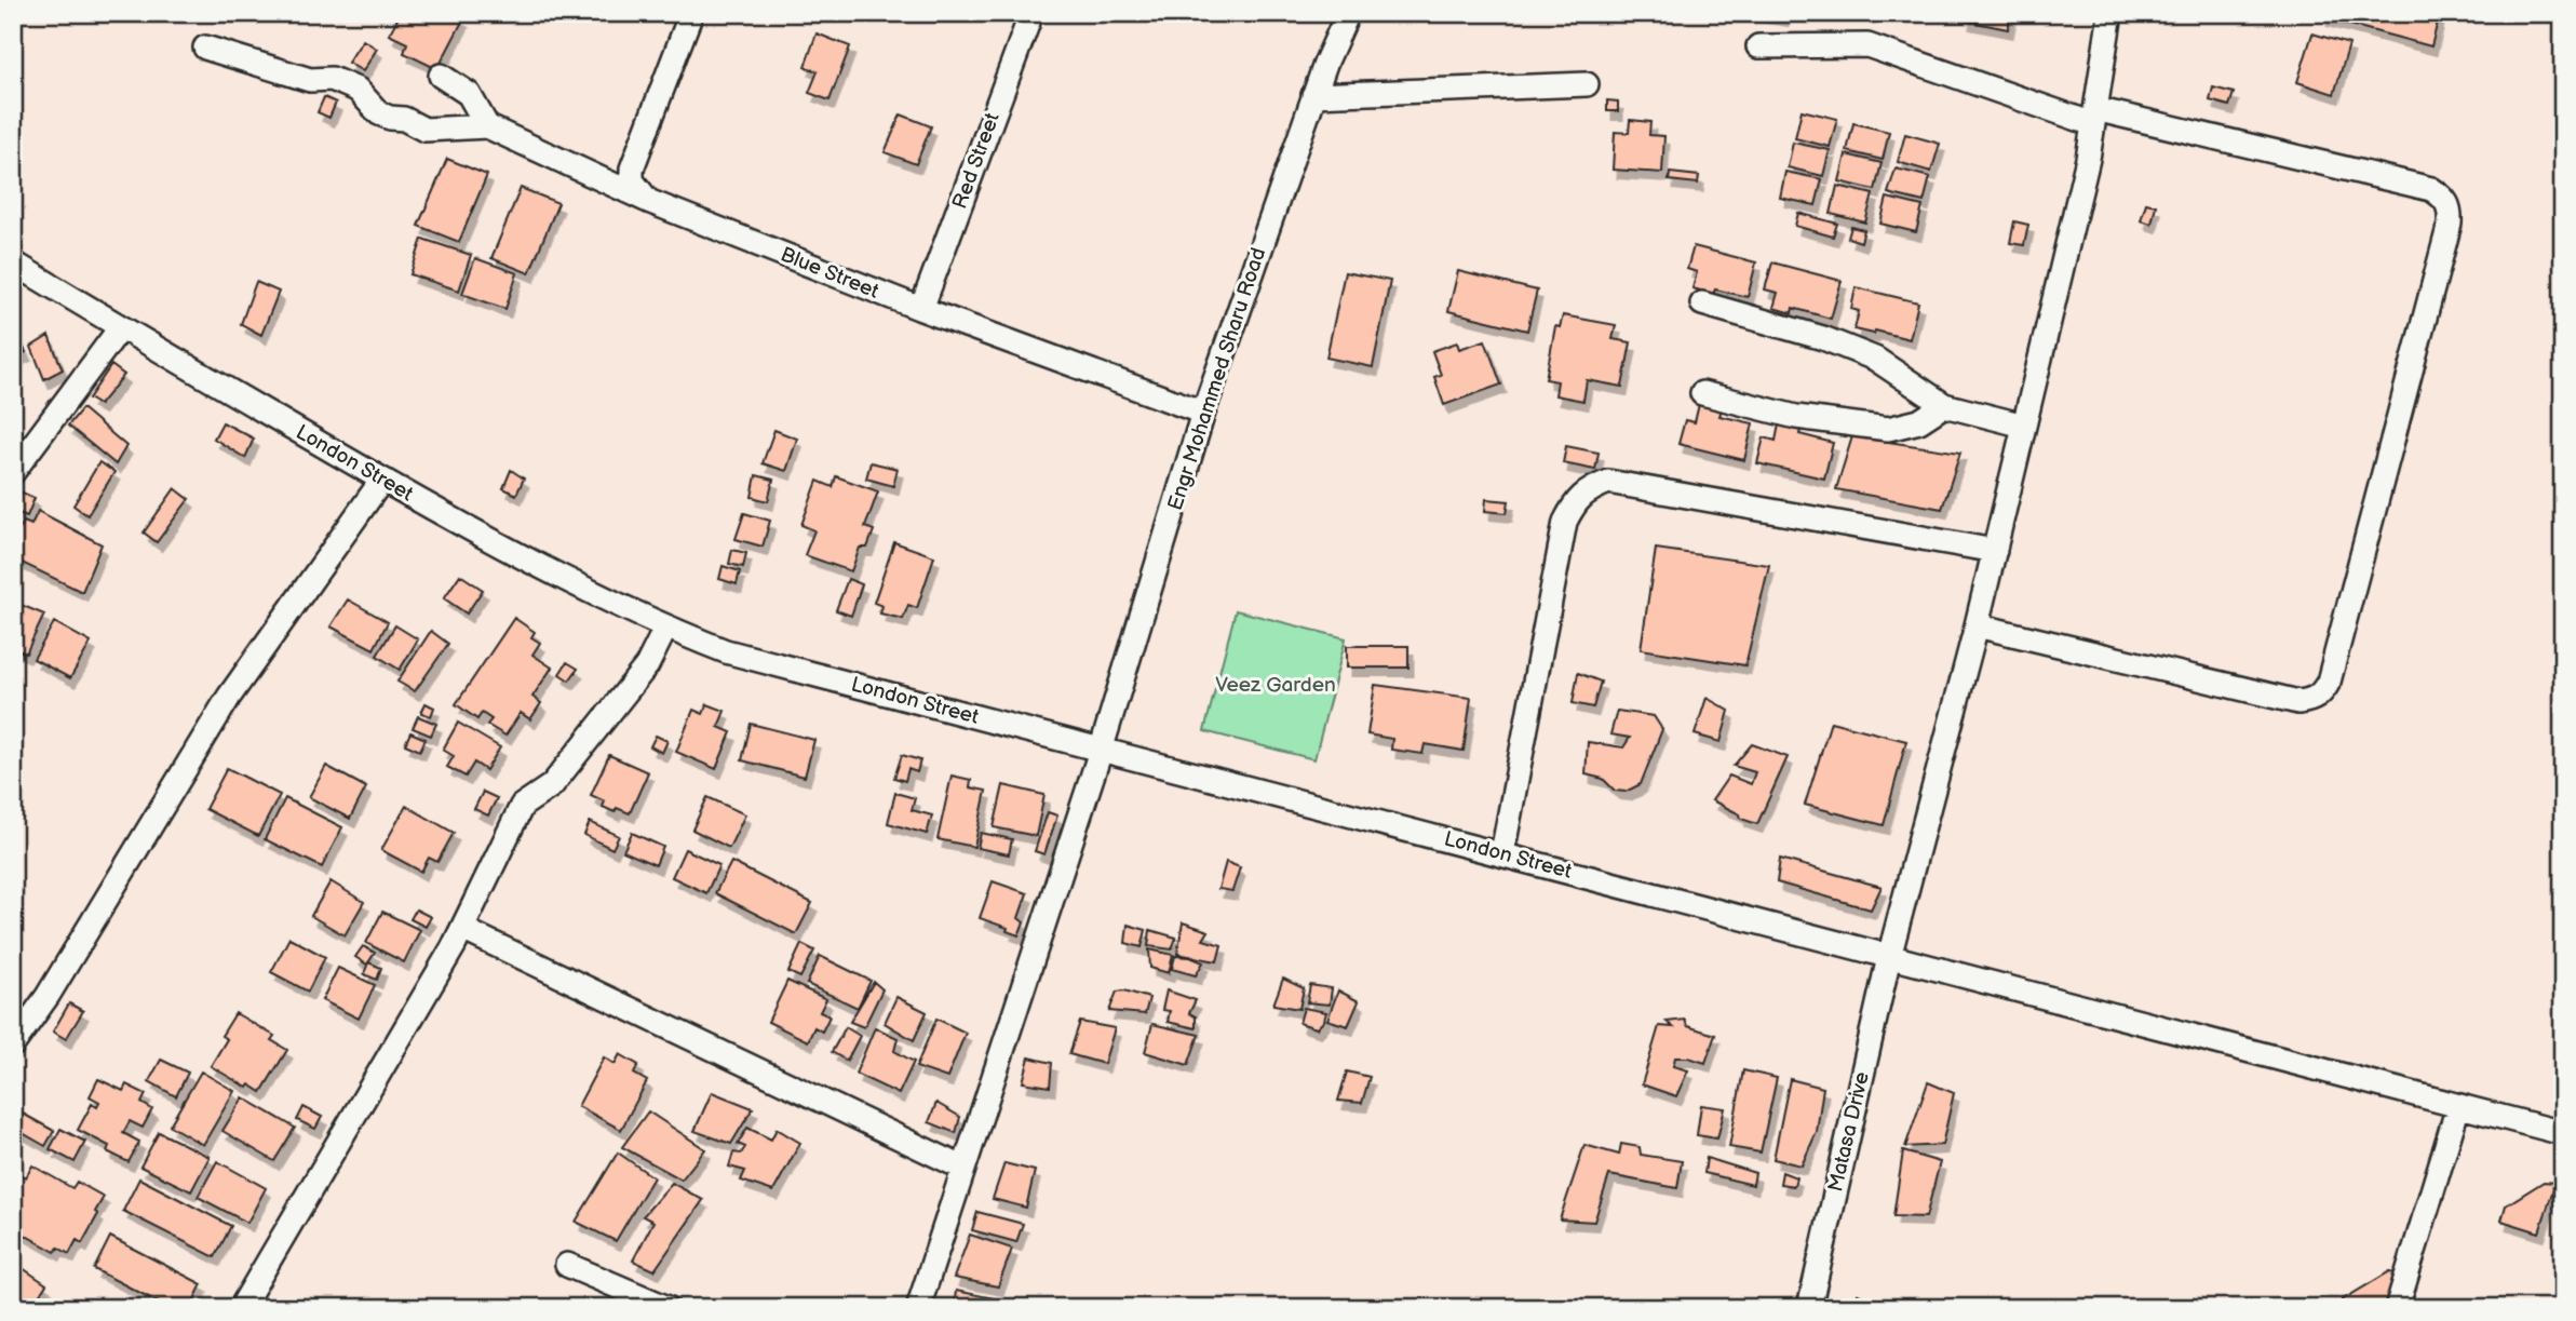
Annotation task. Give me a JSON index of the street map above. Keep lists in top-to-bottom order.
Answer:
{
  "streets": {
    "street": [
      "Red Street",
      "Blue Street",
      "Engr Mohammed Sharu Road",
      "London Street",
      "Matasa Drive"
    ]
  },
  "crossings": [
    ["Red Street", "Blue Street"],
    ["Blue Street", "Engr Mohammed Sharu Road"],
    ["Engr Mohammed Sharu Road", "London Street"],
    ["London Street", "Matasa Drive"]
  ],
  "parks": ["Veez Garden"]
}
